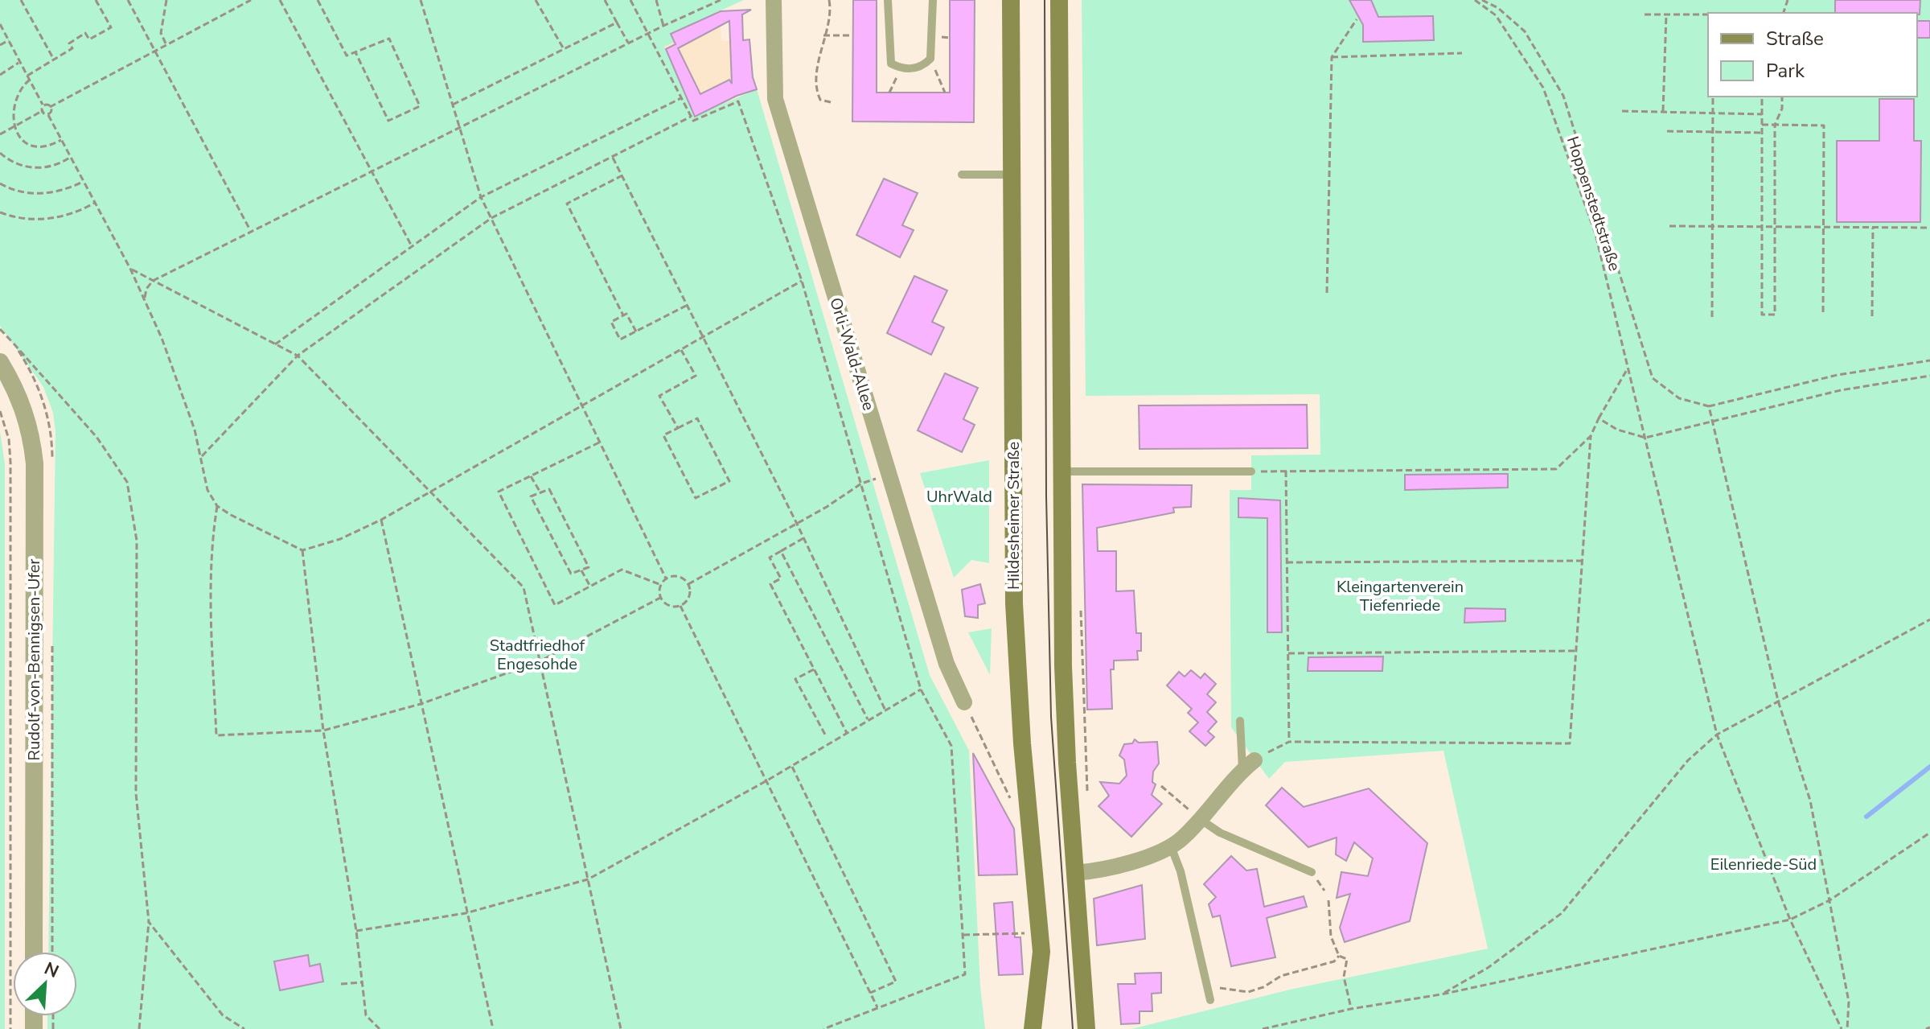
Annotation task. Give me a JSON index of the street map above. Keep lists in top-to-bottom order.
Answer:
{
  "streets": {
    "main road": ["Hildesheimer Straße"],
    "street": ["Orli-Wald-Allee", "Rudolf-von-Bennigsen-Ufer"],
    "path": ["Hoppenstedtstraße"]
  },
  "parks": [
    "UhrWald",
    "Kleingartenverein Tiefenriede",
    "Stadtfriedhof Engesohde",
    "Eilenriede-Süd"
  ],
  "legend": ["Straße", "Park"],
  "north": "top right"
}
